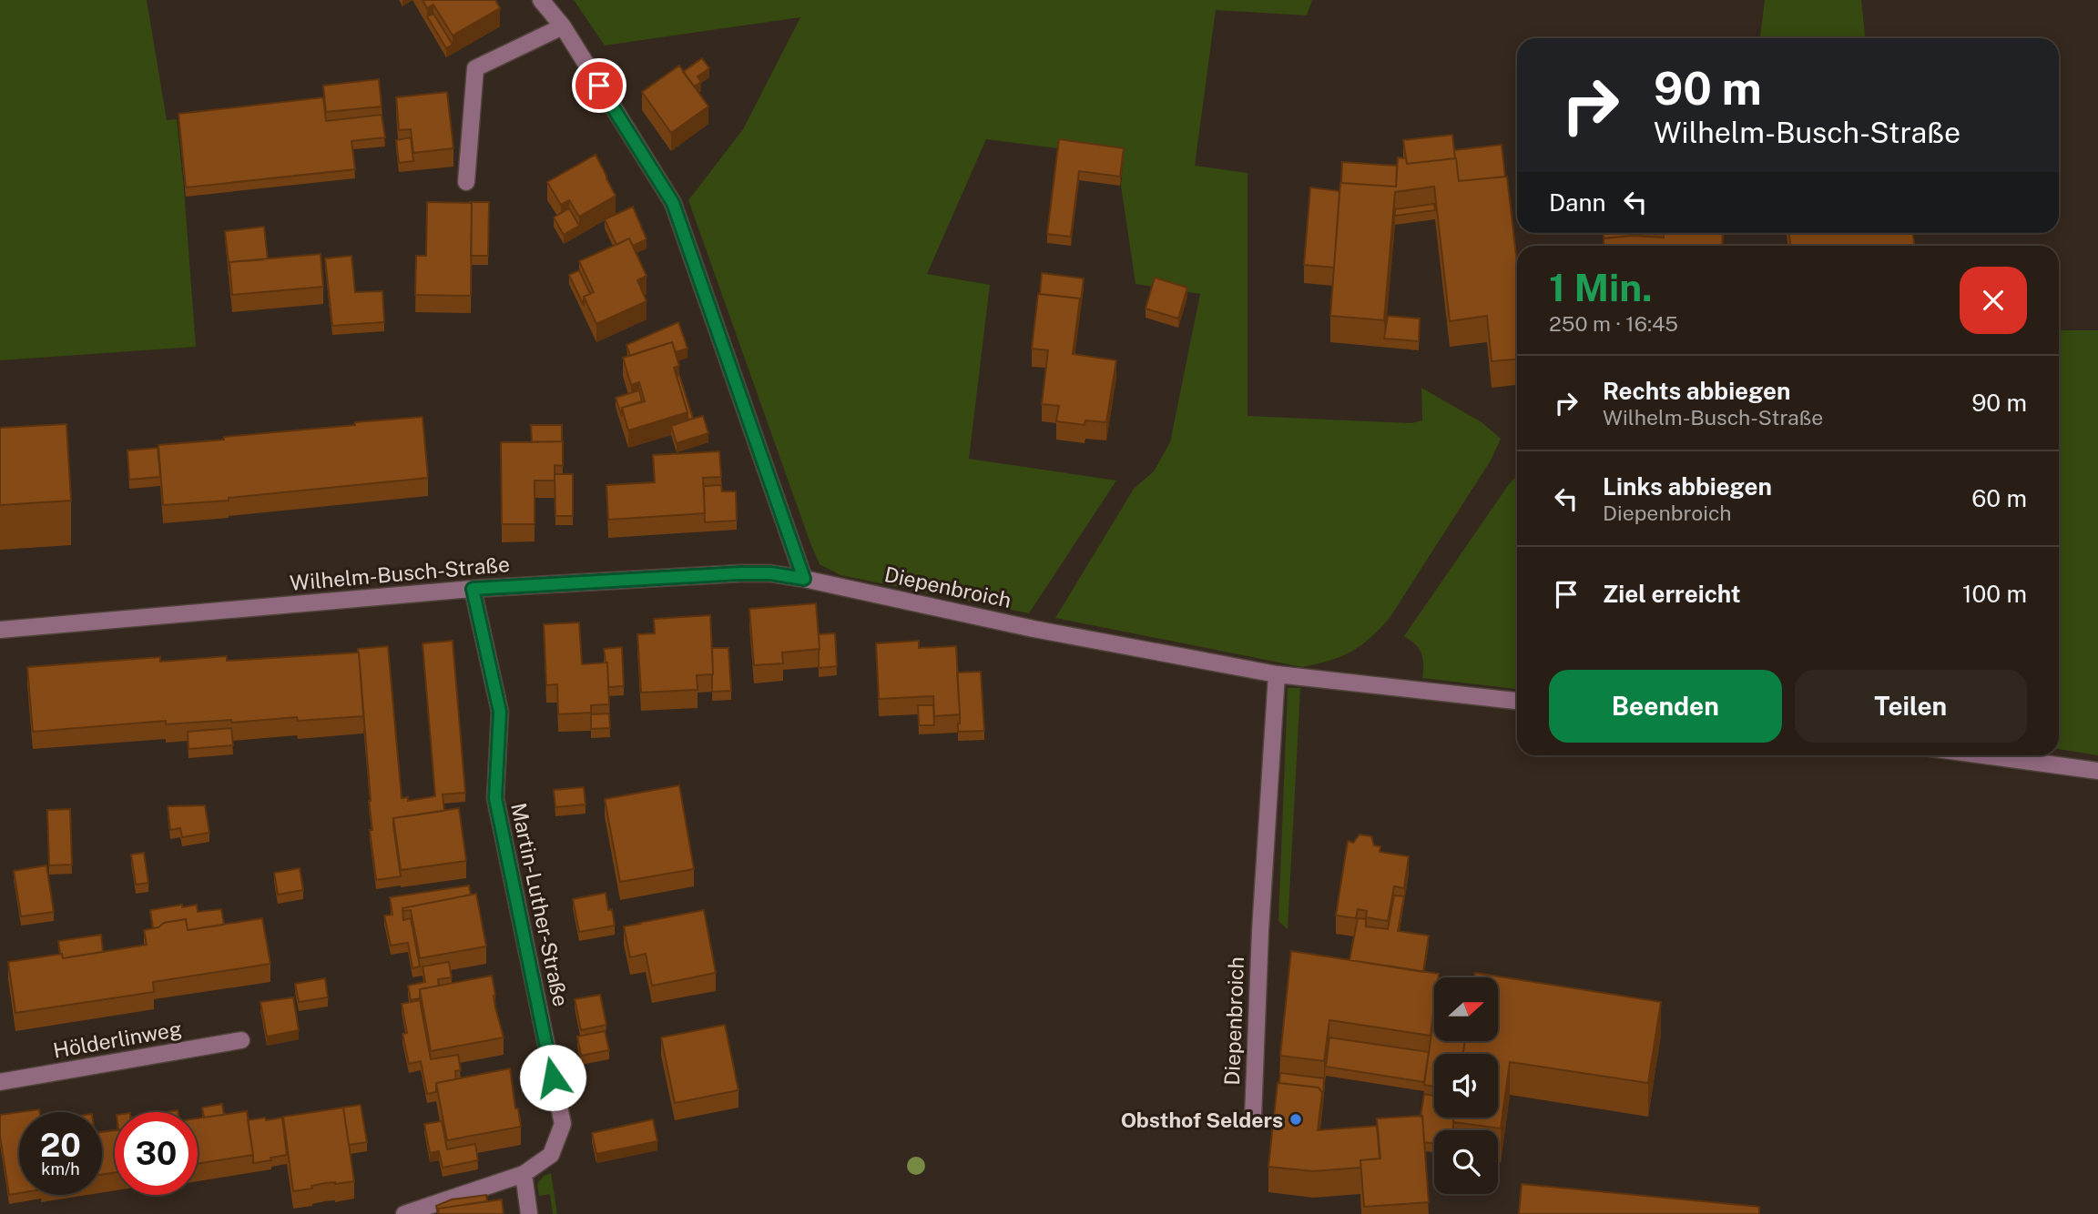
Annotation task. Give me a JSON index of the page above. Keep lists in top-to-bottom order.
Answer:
{
  "streets": {
    "street": [
      "Wilhelm-Busch-Straße",
      "Diepenbroich",
      "Martin-Luther-Straße",
      "Hölderlinweg"
    ]
  },
  "crossings": [
    ["Wilhelm-Busch-Straße", "Diepenbroich"],
    ["Wilhelm-Busch-Straße", "Martin-Luther-Straße"]
  ],
  "places": ["Obsthof Selders"],
  "north": "right",
  "page": {
    "turn": ["90 m", "Wilhelm-Busch-Straße"],
    "then": "Dann",
    "heading": ["1 Min.", "250 m · 16:45"],
    "list": [
      {
        "name": "Rechts abbiegen",
        "note": "Wilhelm-Busch-Straße",
        "value": "90 m"
      },
      {
        "name": "Links abbiegen",
        "note": "Diepenbroich",
        "value": "60 m"
      },
      {
        "name": "Ziel erreicht",
        "value": "100 m"
      }
    ],
    "buttons": ["Beenden", "Teilen"],
    "speed": "20 km/h",
    "limit": "30"
  }
}
